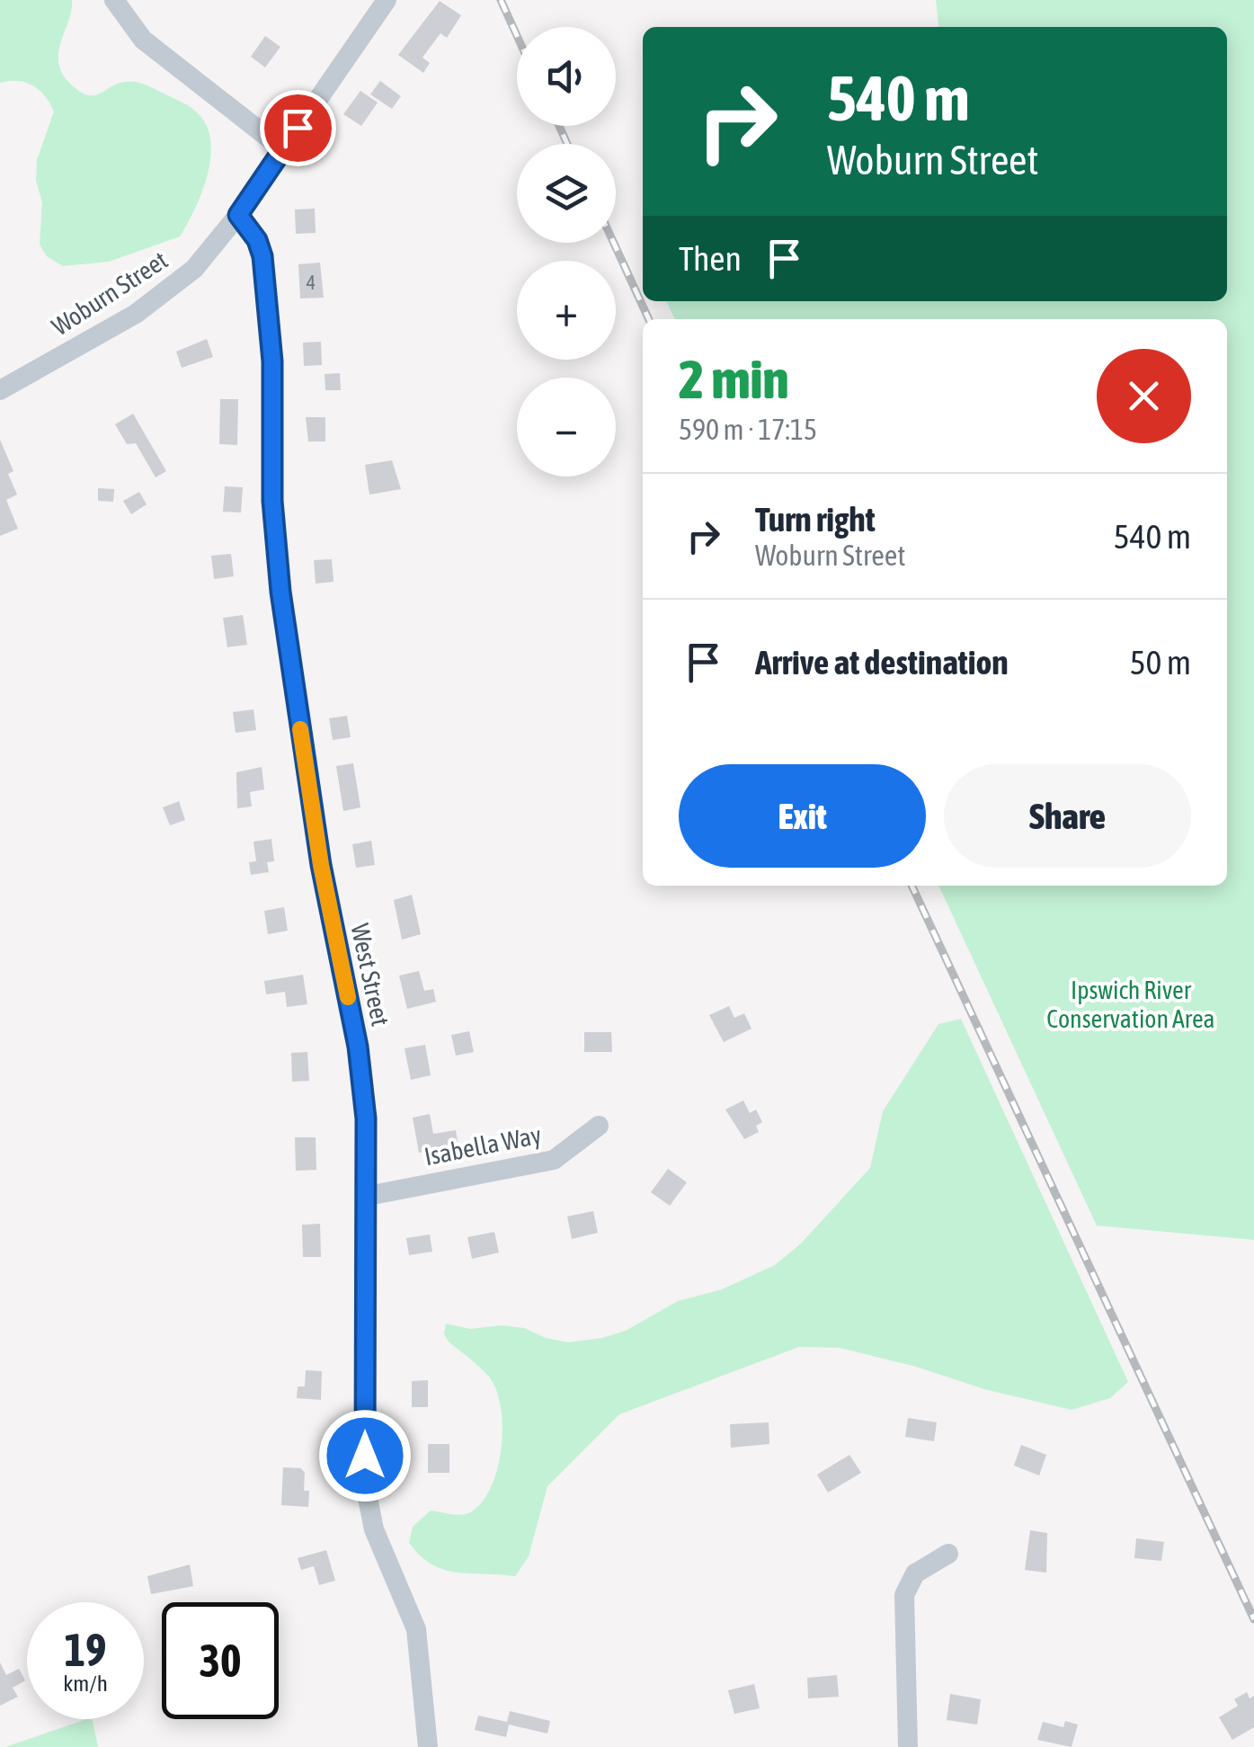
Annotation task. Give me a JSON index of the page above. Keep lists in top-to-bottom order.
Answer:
{
  "streets": {
    "street": ["Woburn Street", "West Street", "Isabella Way"]
  },
  "crossings": [
    ["Woburn Street", "West Street"],
    ["West Street", "Isabella Way"]
  ],
  "parks": ["Ipswich River Conservation Area"],
  "house_numbers": ["4"],
  "page": {
    "map_buttons": ["+", "−"],
    "turn": ["540 m", "Woburn Street"],
    "then": "Then",
    "heading": ["2 min", "590 m · 17:15"],
    "list": [
      {
        "name": "Turn right",
        "note": "Woburn Street",
        "value": "540 m"
      },
      {
        "name": "Arrive at destination",
        "value": "50 m"
      }
    ],
    "buttons": ["Exit", "Share"],
    "speed": "19 km/h",
    "limit": "30"
  }
}
